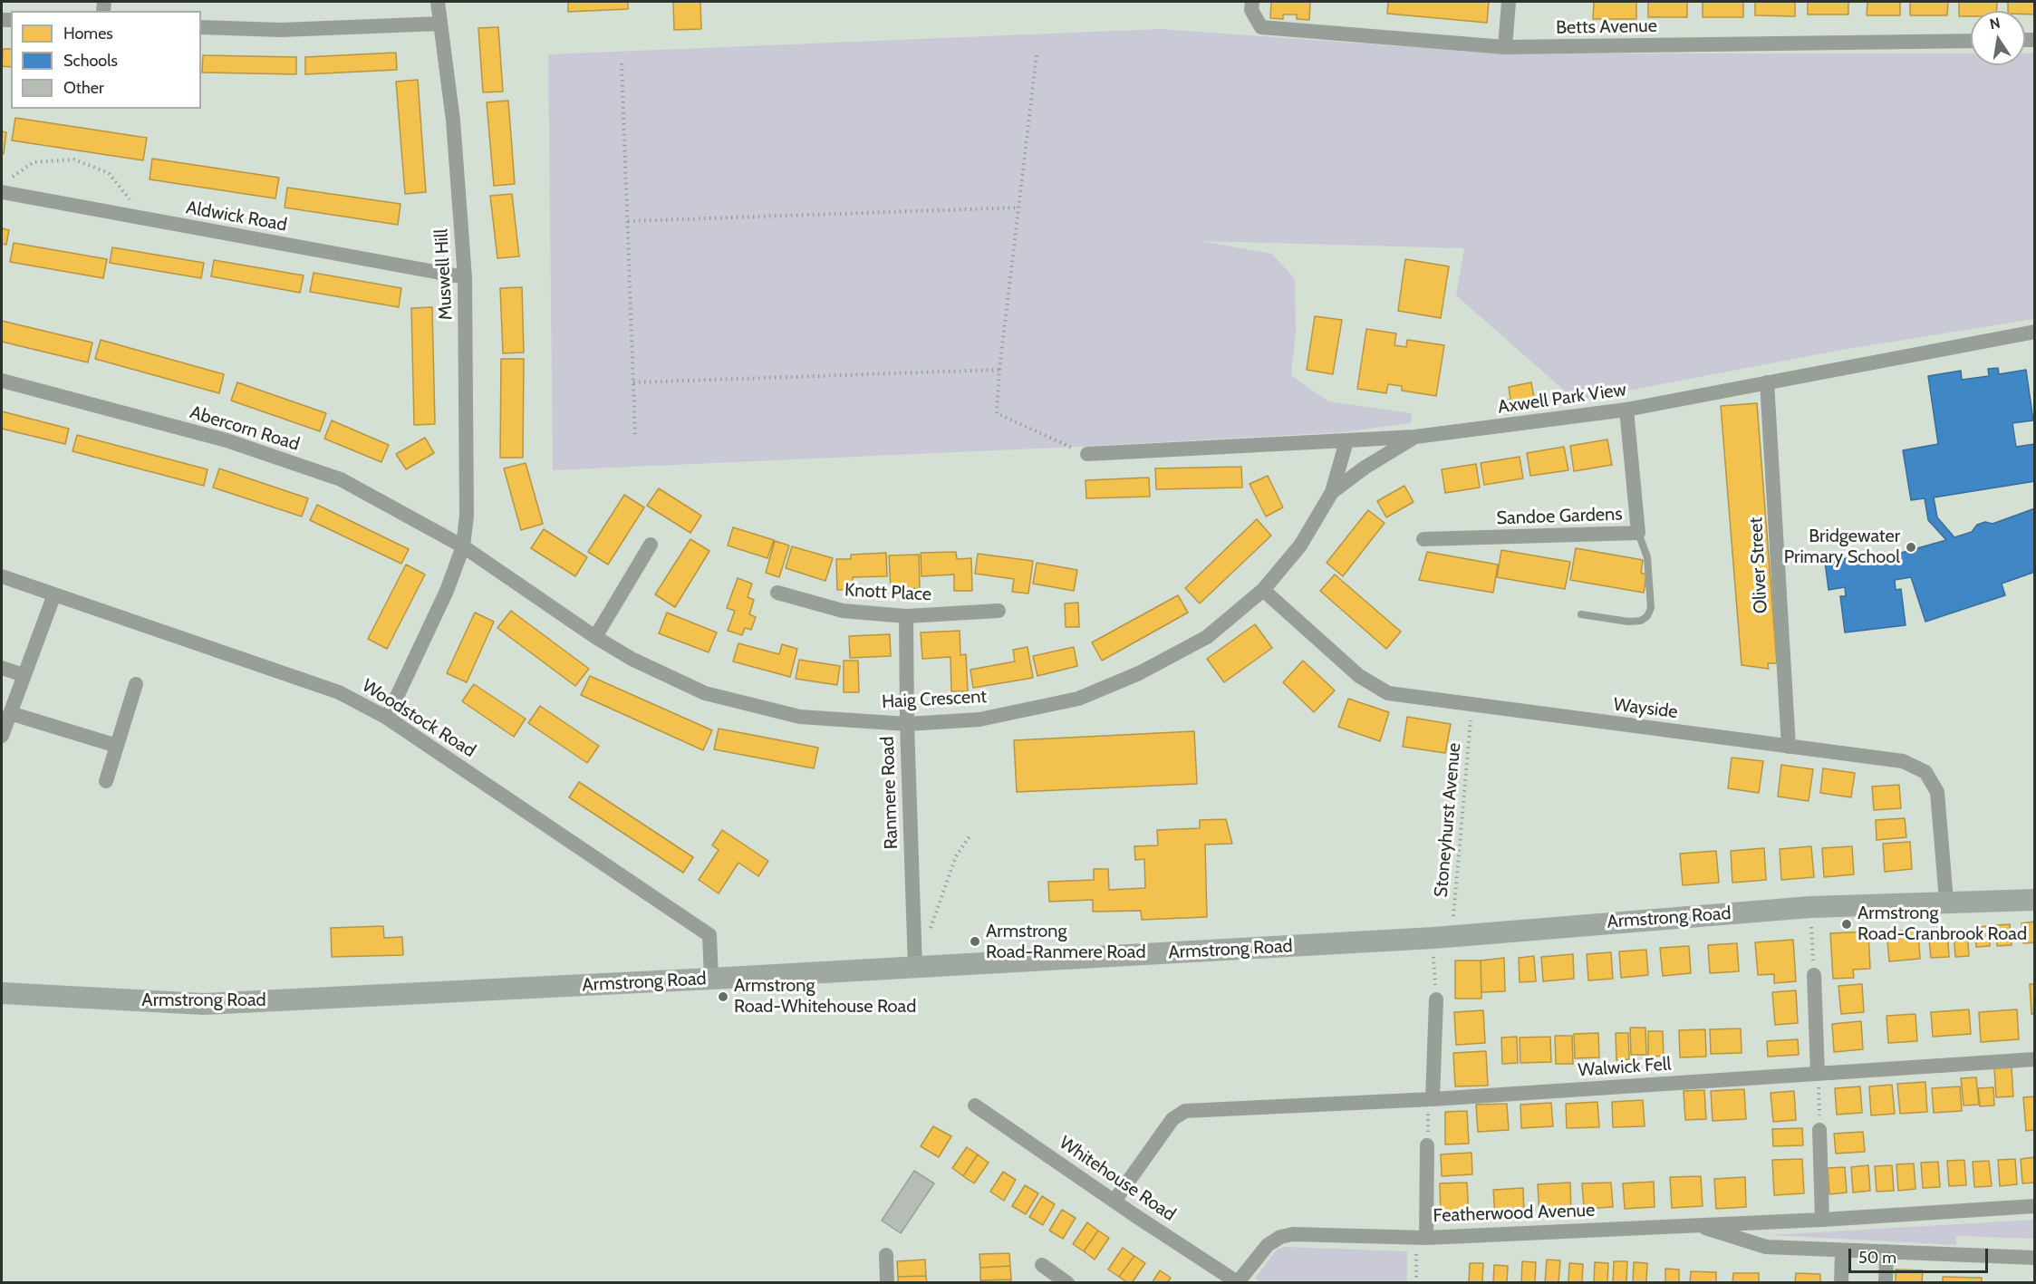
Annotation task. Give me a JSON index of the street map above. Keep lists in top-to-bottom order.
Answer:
{
  "streets": {
    "street": [
      "Betts Avenue",
      "Aldwick Road",
      "Muswell Hill",
      "Axwell Park View",
      "Abercorn Road",
      "Sandoe Gardens",
      "Oliver Street",
      "Knott Place",
      "Haig Crescent",
      "Wayside",
      "Woodstock Road",
      "Ranmere Road",
      "Armstrong Road",
      "Walwick Fell",
      "Whitehouse Road",
      "Featherwood Avenue"
    ],
    "path": ["Stoneyhurst Avenue"]
  },
  "crossings": [
    ["Aldwick Road", "Muswell Hill"],
    ["Muswell Hill", "Abercorn Road"],
    ["Muswell Hill", "Haig Crescent"],
    ["Muswell Hill", "Woodstock Road"],
    ["Axwell Park View", "Sandoe Gardens"],
    ["Axwell Park View", "Oliver Street"],
    ["Axwell Park View", "Haig Crescent"],
    ["Abercorn Road", "Haig Crescent"],
    ["Oliver Street", "Wayside"],
    ["Knott Place", "Ranmere Road"],
    ["Haig Crescent", "Wayside"],
    ["Haig Crescent", "Ranmere Road"],
    ["Wayside", "Stoneyhurst Avenue"],
    ["Wayside", "Armstrong Road"],
    ["Woodstock Road", "Armstrong Road"],
    ["Ranmere Road", "Armstrong Road"],
    ["Stoneyhurst Avenue", "Armstrong Road"],
    ["Walwick Fell", "Whitehouse Road"]
  ],
  "places": [
    "Bridgewater Primary School",
    "Armstrong Road-Cranbrook Road",
    "Armstrong Road-Ranmere Road",
    "Armstrong Road-Whitehouse Road"
  ],
  "legend": ["Homes", "Schools", "Other"],
  "scale_bar": "50 m",
  "north": "top"
}
